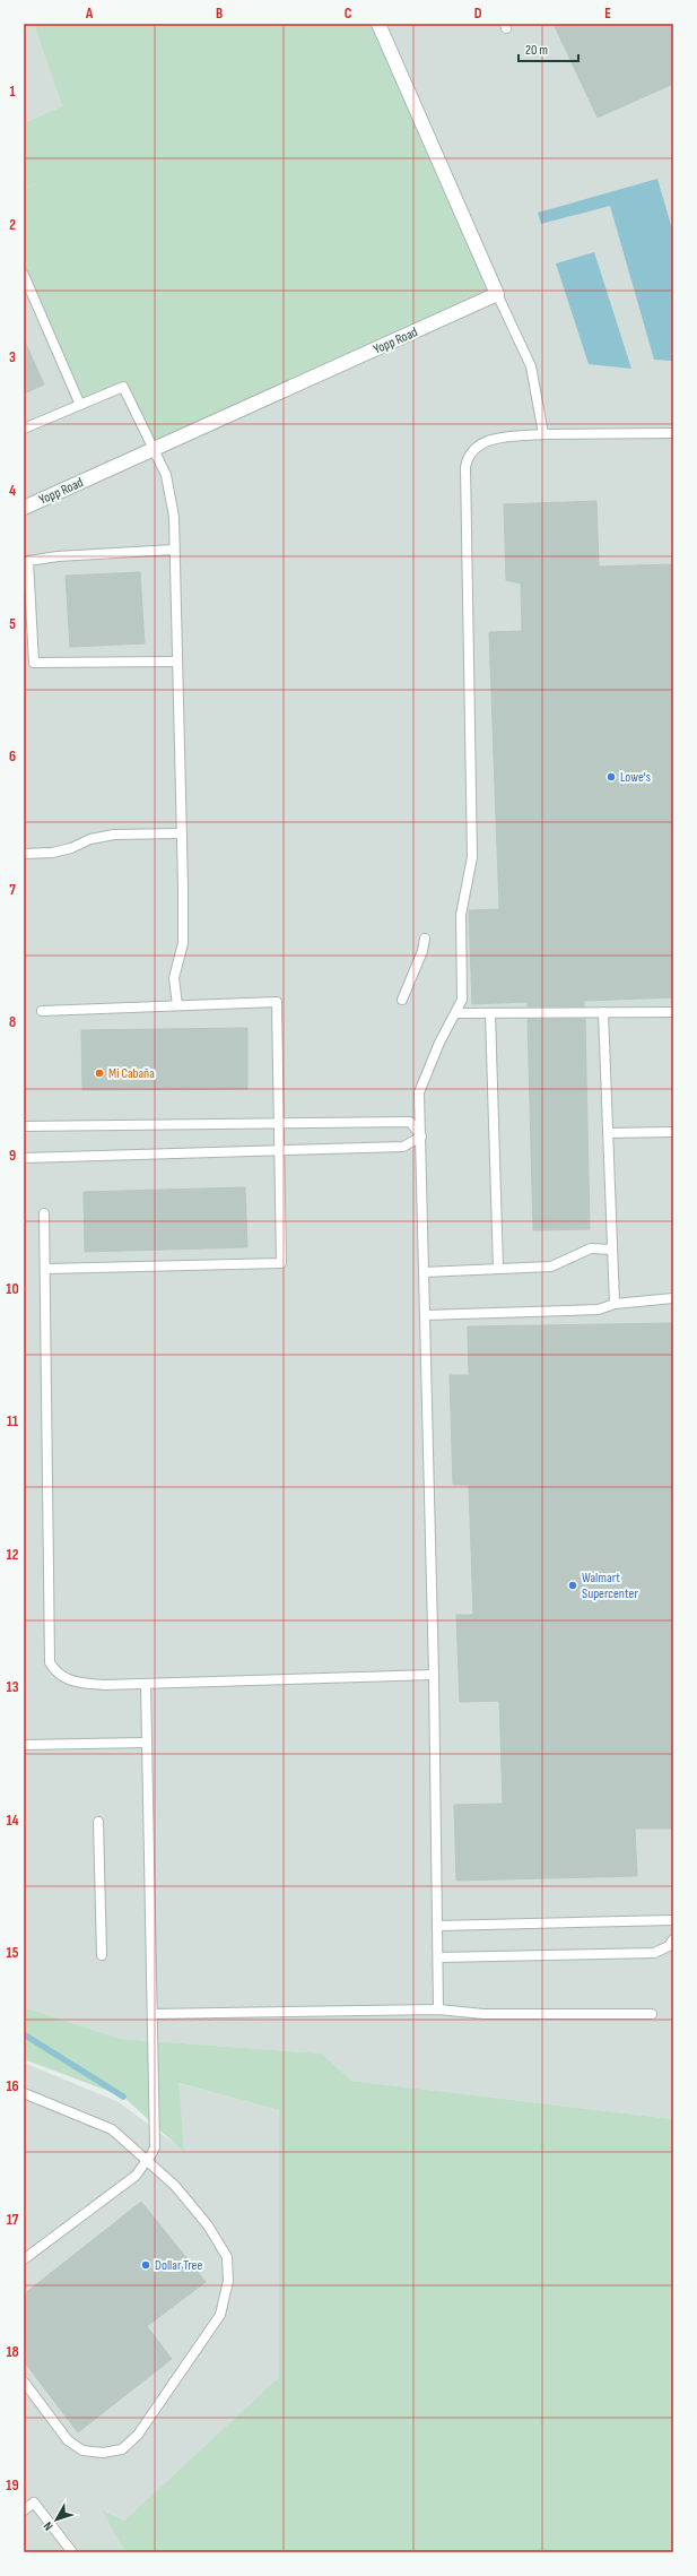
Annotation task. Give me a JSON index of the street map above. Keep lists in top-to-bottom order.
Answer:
{
  "streets": {
    "street": ["Yopp Road"]
  },
  "places": [
    "Lowe's",
    "Mi Cabaña",
    "Walmart Supercenter",
    "Dollar Tree"
  ],
  "scale_bar": "20 m",
  "north": "bottom left",
  "grid": {
    "columns": [
      "A",
      "B",
      "C",
      "D",
      "E"
    ],
    "rows": [
      "1",
      "2",
      "3",
      "4",
      "5",
      "6",
      "7",
      "8",
      "9",
      "10",
      "11",
      "12",
      "13",
      "14",
      "15",
      "16",
      "17",
      "18",
      "19"
    ]
  }
}
